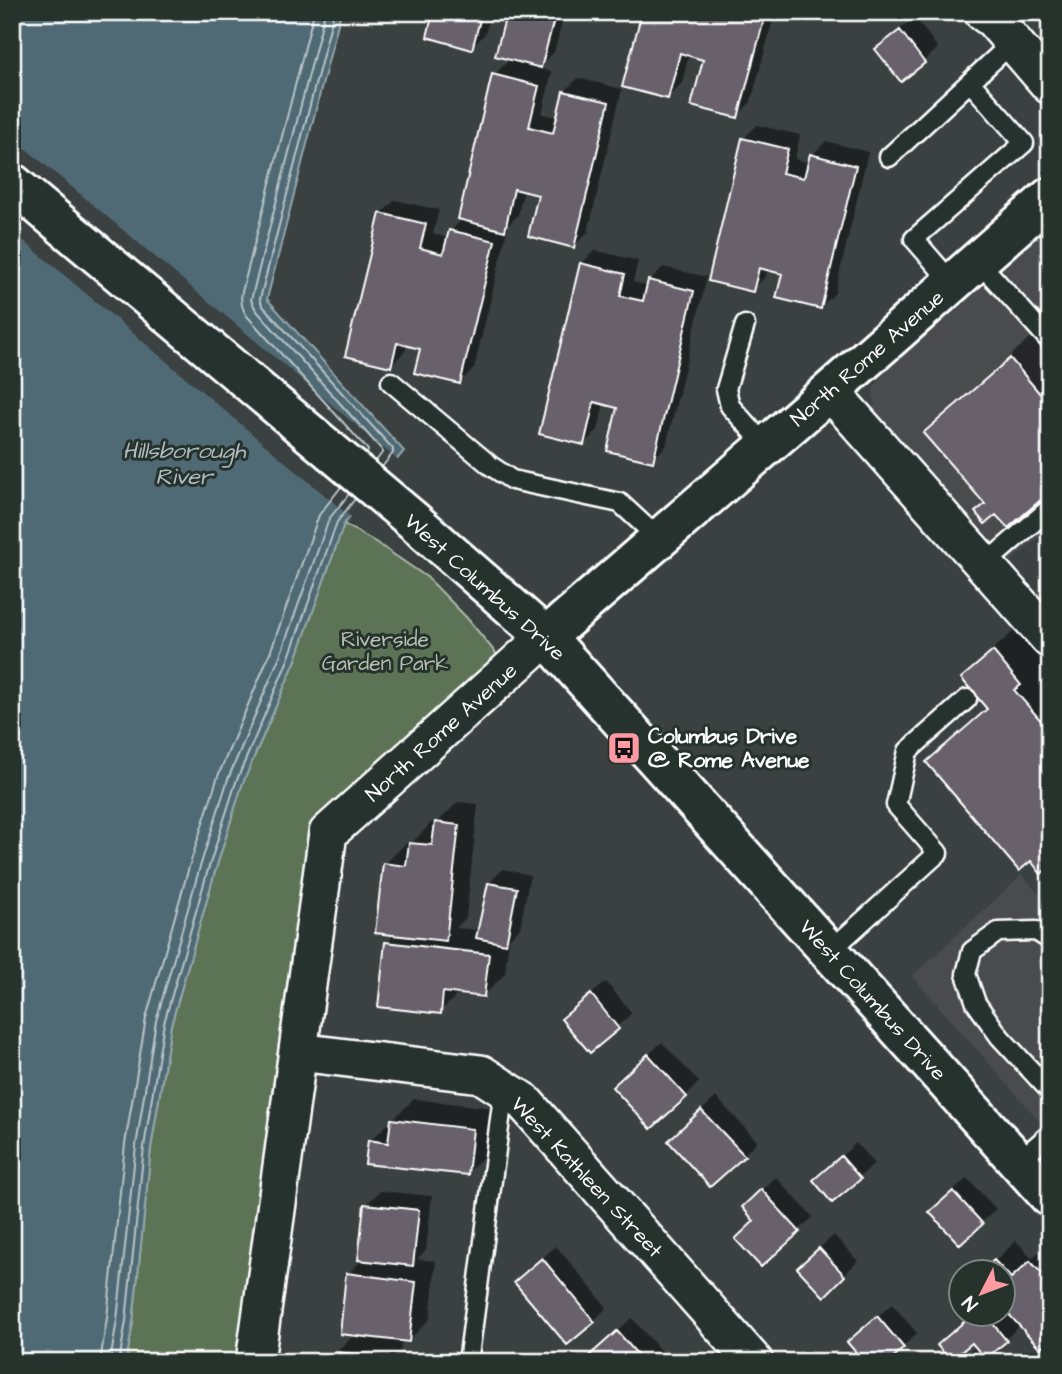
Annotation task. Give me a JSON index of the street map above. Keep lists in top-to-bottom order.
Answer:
{
  "streets": {
    "main road": ["North Rome Avenue", "West Columbus Drive"],
    "street": ["West Kathleen Street"]
  },
  "crossings": [
    ["North Rome Avenue", "West Columbus Drive"],
    ["North Rome Avenue", "West Kathleen Street"]
  ],
  "water": ["Hillsborough River"],
  "parks": ["Riverside Garden Park"],
  "places": {
    "bus stop": ["Columbus Drive @ Rome Avenue"]
  },
  "north": "bottom left"
}
